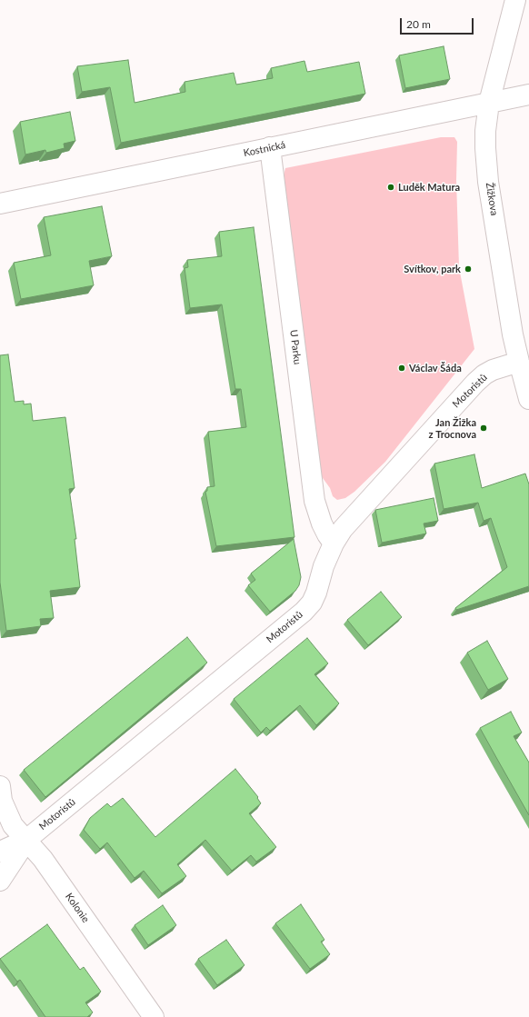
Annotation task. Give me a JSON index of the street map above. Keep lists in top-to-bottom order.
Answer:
{
  "streets": {
    "street": [
      "Kostnická",
      "Žižkova",
      "U Parku",
      "Motoristů",
      "Kolonie"
    ]
  },
  "crossings": [
    ["Kostnická", "Žižkova"],
    ["Kostnická", "U Parku"],
    ["Žižkova", "Motoristů"],
    ["U Parku", "Motoristů"],
    ["Motoristů", "Kolonie"]
  ],
  "places": [
    "Luděk Matura",
    "Svítkov, park",
    "Václav Šáda",
    "Jan Žižka z Trocnova"
  ],
  "scale_bar": "20 m"
}
